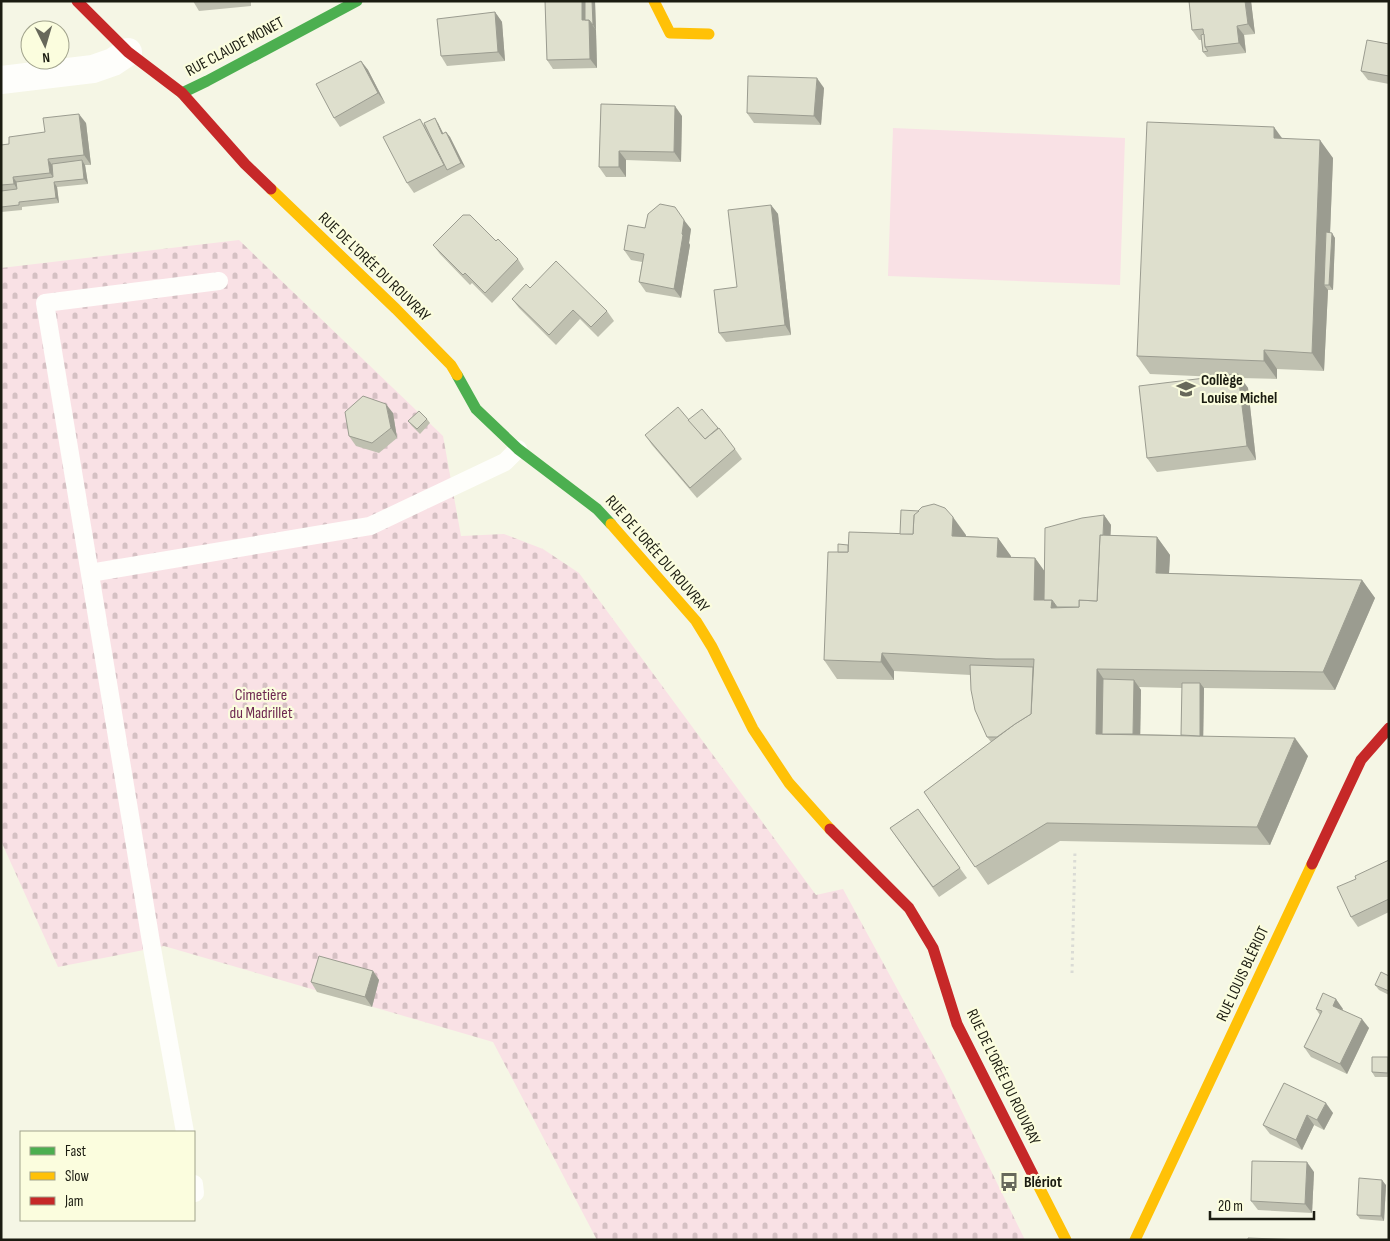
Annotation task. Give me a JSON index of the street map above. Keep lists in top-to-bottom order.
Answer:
{
  "streets": {
    "street": ["RUE CLAUDE MONET", "RUE DE L'ORÉE DU ROUVRAY", "RUE LOUIS BLÉRIOT"]
  },
  "crossings": [
    ["RUE CLAUDE MONET", "RUE DE L'ORÉE DU ROUVRAY"]
  ],
  "parks": ["Cimetière du Madrillet"],
  "places": {
    "school or university": ["Collège Louise Michel"],
    "bus stop": ["Blériot"]
  },
  "legend": ["Fast", "Slow", "Jam"],
  "scale_bar": "20 m",
  "north": "bottom"
}
